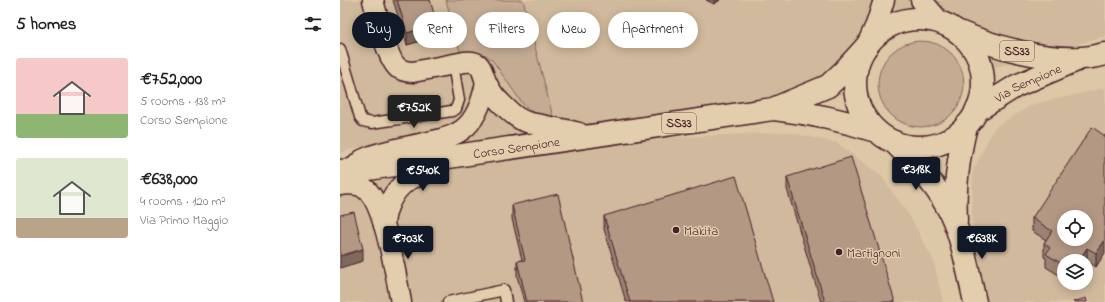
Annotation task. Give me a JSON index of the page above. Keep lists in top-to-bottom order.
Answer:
{
  "streets": {
    "main road": ["SS33", "Via Sempione", "Corso Sempione"]
  },
  "crossings": [
    ["SS33", "Via Sempione"],
    ["SS33", "Corso Sempione"],
    ["Via Sempione", "Corso Sempione"]
  ],
  "places": ["Makita", "Martignoni"],
  "page": {
    "heading": "5 homes",
    "chip": [
      "Buy",
      "Rent",
      "Filters",
      "New",
      "Apartment"
    ],
    "list": [
      {
        "name": "€752,000",
        "note": "5 rooms · 138 m² · Corso Sempione"
      },
      {
        "name": "€638,000",
        "note": "4 rooms · 120 m² · Via Primo Maggio"
      }
    ],
    "price": [
      "€752K",
      "€318K",
      "€540K",
      "€703K",
      "€638K"
    ]
  }
}
